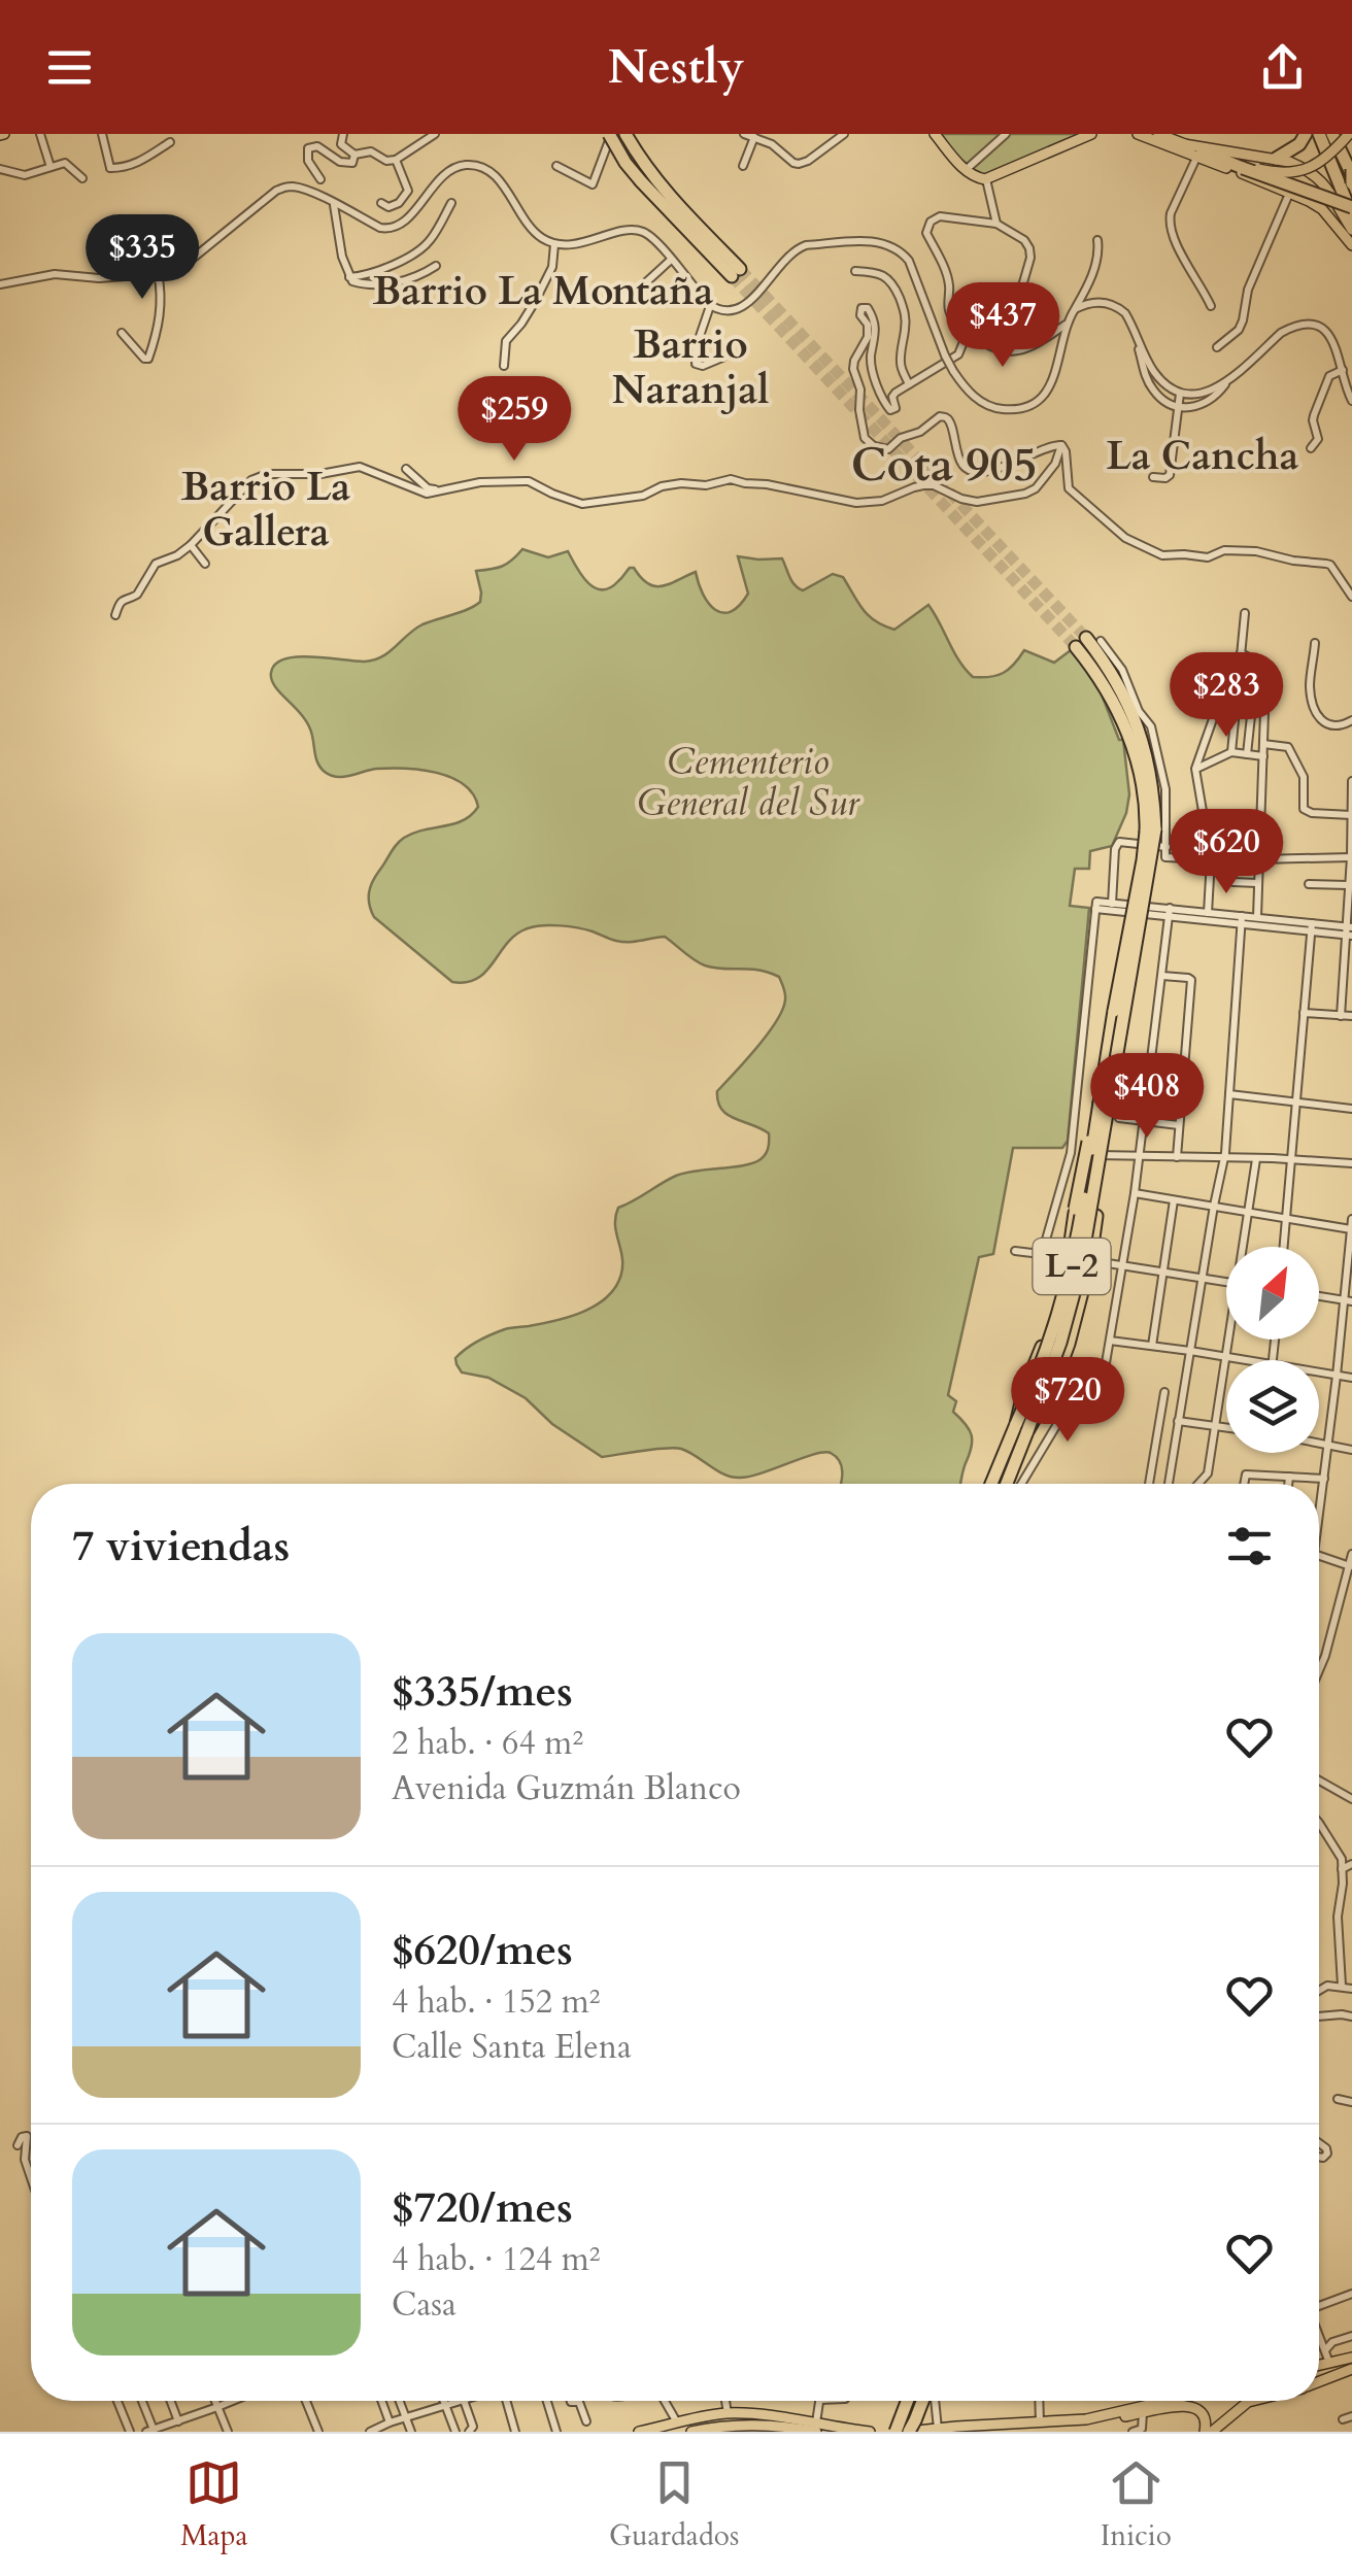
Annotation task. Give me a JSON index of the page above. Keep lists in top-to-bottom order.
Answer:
{
  "streets": {
    "highway": ["L-2"]
  },
  "districts": [
    "Barrio La Montaña",
    "Barrio Naranjal",
    "La Cancha",
    "Cota 905",
    "Barrio La Gallera"
  ],
  "parks": ["Cementerio General del Sur"],
  "north": "top right",
  "page": {
    "header": "Nestly",
    "price": [
      "$335",
      "$437",
      "$259",
      "$283",
      "$620",
      "$408",
      "$720"
    ],
    "heading": "7 viviendas",
    "list": [
      {
        "name": "$335/mes",
        "note": "2 hab. · 64 m² · Avenida Guzmán Blanco"
      },
      {
        "name": "$620/mes",
        "note": "4 hab. · 152 m² · Calle Santa Elena"
      },
      {
        "name": "$720/mes",
        "note": "4 hab. · 124 m² · Casa"
      }
    ],
    "tabs": ["Mapa", "Guardados", "Inicio"]
  }
}
